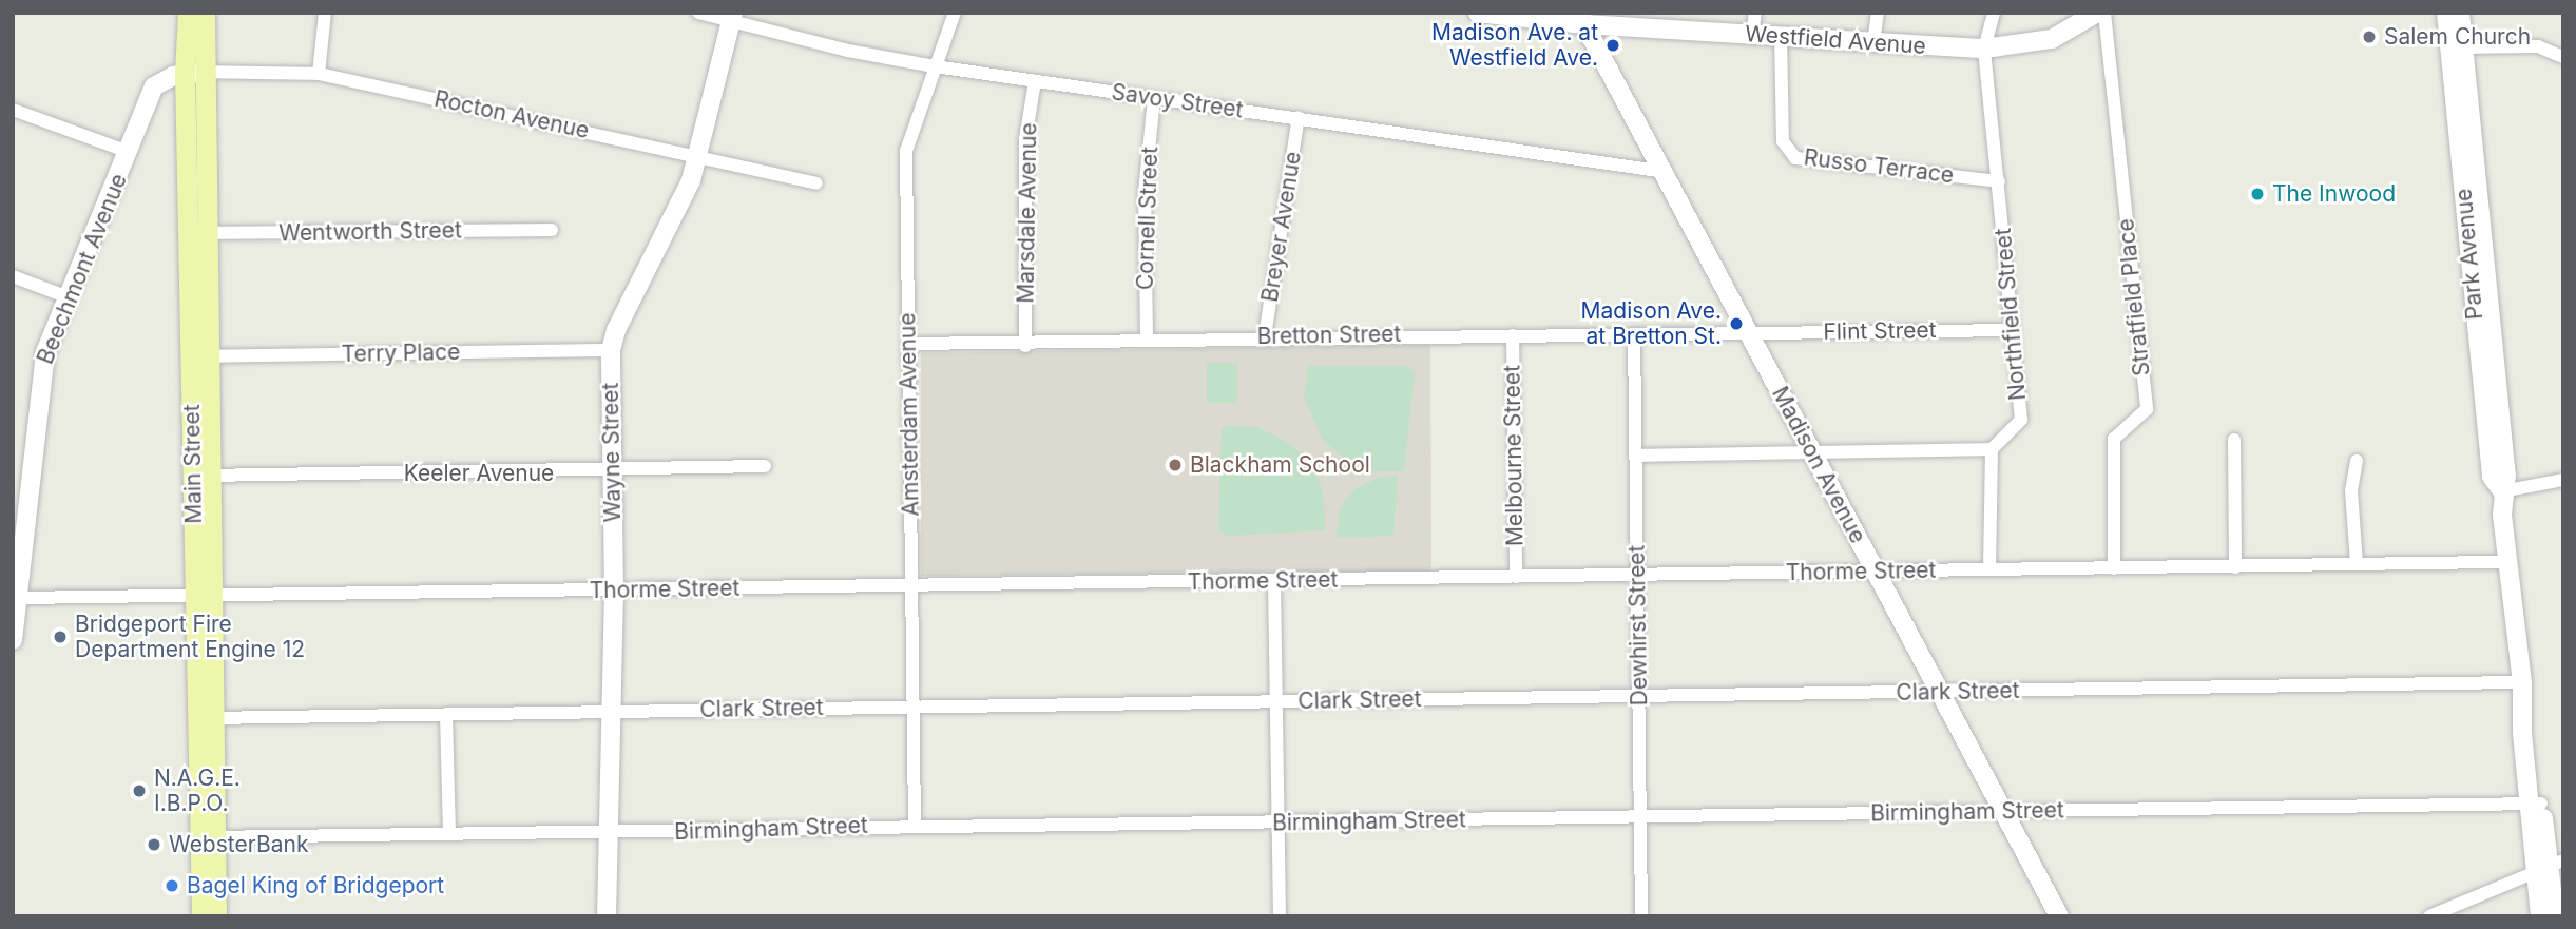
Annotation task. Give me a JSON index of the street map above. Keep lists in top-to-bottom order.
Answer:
{
  "streets": {
    "main road": ["Main Street"],
    "street": [
      "Westfield Avenue",
      "Savoy Street",
      "Rocton Avenue",
      "Russo Terrace",
      "Marsdale Avenue",
      "Cornell Street",
      "Breyer Avenue",
      "Wentworth Street",
      "Park Avenue",
      "Beechmont Avenue",
      "Stratfield Place",
      "Northfield Street",
      "Flint Street",
      "Bretton Street",
      "Terry Place",
      "Amsterdam Avenue",
      "Wayne Street",
      "Melbourne Street",
      "Madison Avenue",
      "Keeler Avenue",
      "Thorme Street",
      "Dewhirst Street",
      "Clark Street",
      "Birmingham Street"
    ]
  },
  "crossings": [
    ["Westfield Avenue", "Russo Terrace"],
    ["Westfield Avenue", "Northfield Street"],
    ["Westfield Avenue", "Madison Avenue"],
    ["Savoy Street", "Marsdale Avenue"],
    ["Savoy Street", "Cornell Street"],
    ["Savoy Street", "Breyer Avenue"],
    ["Savoy Street", "Amsterdam Avenue"],
    ["Savoy Street", "Wayne Street"],
    ["Savoy Street", "Madison Avenue"],
    ["Rocton Avenue", "Beechmont Avenue"],
    ["Rocton Avenue", "Wayne Street"],
    ["Rocton Avenue", "Main Street"],
    ["Russo Terrace", "Northfield Street"],
    ["Marsdale Avenue", "Bretton Street"],
    ["Cornell Street", "Bretton Street"],
    ["Breyer Avenue", "Bretton Street"],
    ["Wentworth Street", "Main Street"],
    ["Park Avenue", "Thorme Street"],
    ["Park Avenue", "Clark Street"],
    ["Park Avenue", "Birmingham Street"],
    ["Beechmont Avenue", "Main Street"],
    ["Beechmont Avenue", "Thorme Street"],
    ["Stratfield Place", "Thorme Street"],
    ["Northfield Street", "Flint Street"],
    ["Flint Street", "Bretton Street"],
    ["Flint Street", "Madison Avenue"],
    ["Bretton Street", "Amsterdam Avenue"],
    ["Bretton Street", "Melbourne Street"],
    ["Bretton Street", "Madison Avenue"],
    ["Bretton Street", "Dewhirst Street"],
    ["Terry Place", "Wayne Street"],
    ["Terry Place", "Main Street"],
    ["Amsterdam Avenue", "Thorme Street"],
    ["Amsterdam Avenue", "Clark Street"],
    ["Amsterdam Avenue", "Birmingham Street"],
    ["Wayne Street", "Keeler Avenue"],
    ["Wayne Street", "Thorme Street"],
    ["Wayne Street", "Clark Street"],
    ["Wayne Street", "Birmingham Street"],
    ["Melbourne Street", "Thorme Street"],
    ["Main Street", "Keeler Avenue"],
    ["Main Street", "Thorme Street"],
    ["Main Street", "Clark Street"],
    ["Main Street", "Birmingham Street"],
    ["Madison Avenue", "Thorme Street"],
    ["Madison Avenue", "Clark Street"],
    ["Madison Avenue", "Birmingham Street"],
    ["Thorme Street", "Dewhirst Street"],
    ["Dewhirst Street", "Clark Street"],
    ["Dewhirst Street", "Birmingham Street"]
  ],
  "places": [
    "Salem Church",
    "Madison Ave. at Westfield Ave.",
    "The Inwood",
    "Madison Ave. at Bretton St.",
    "Blackham School",
    "Bridgeport Fire Department Engine 12",
    "N.A.G.E. I.B.P.O.",
    "WebsterBank",
    "Bagel King of Bridgeport"
  ]
}
